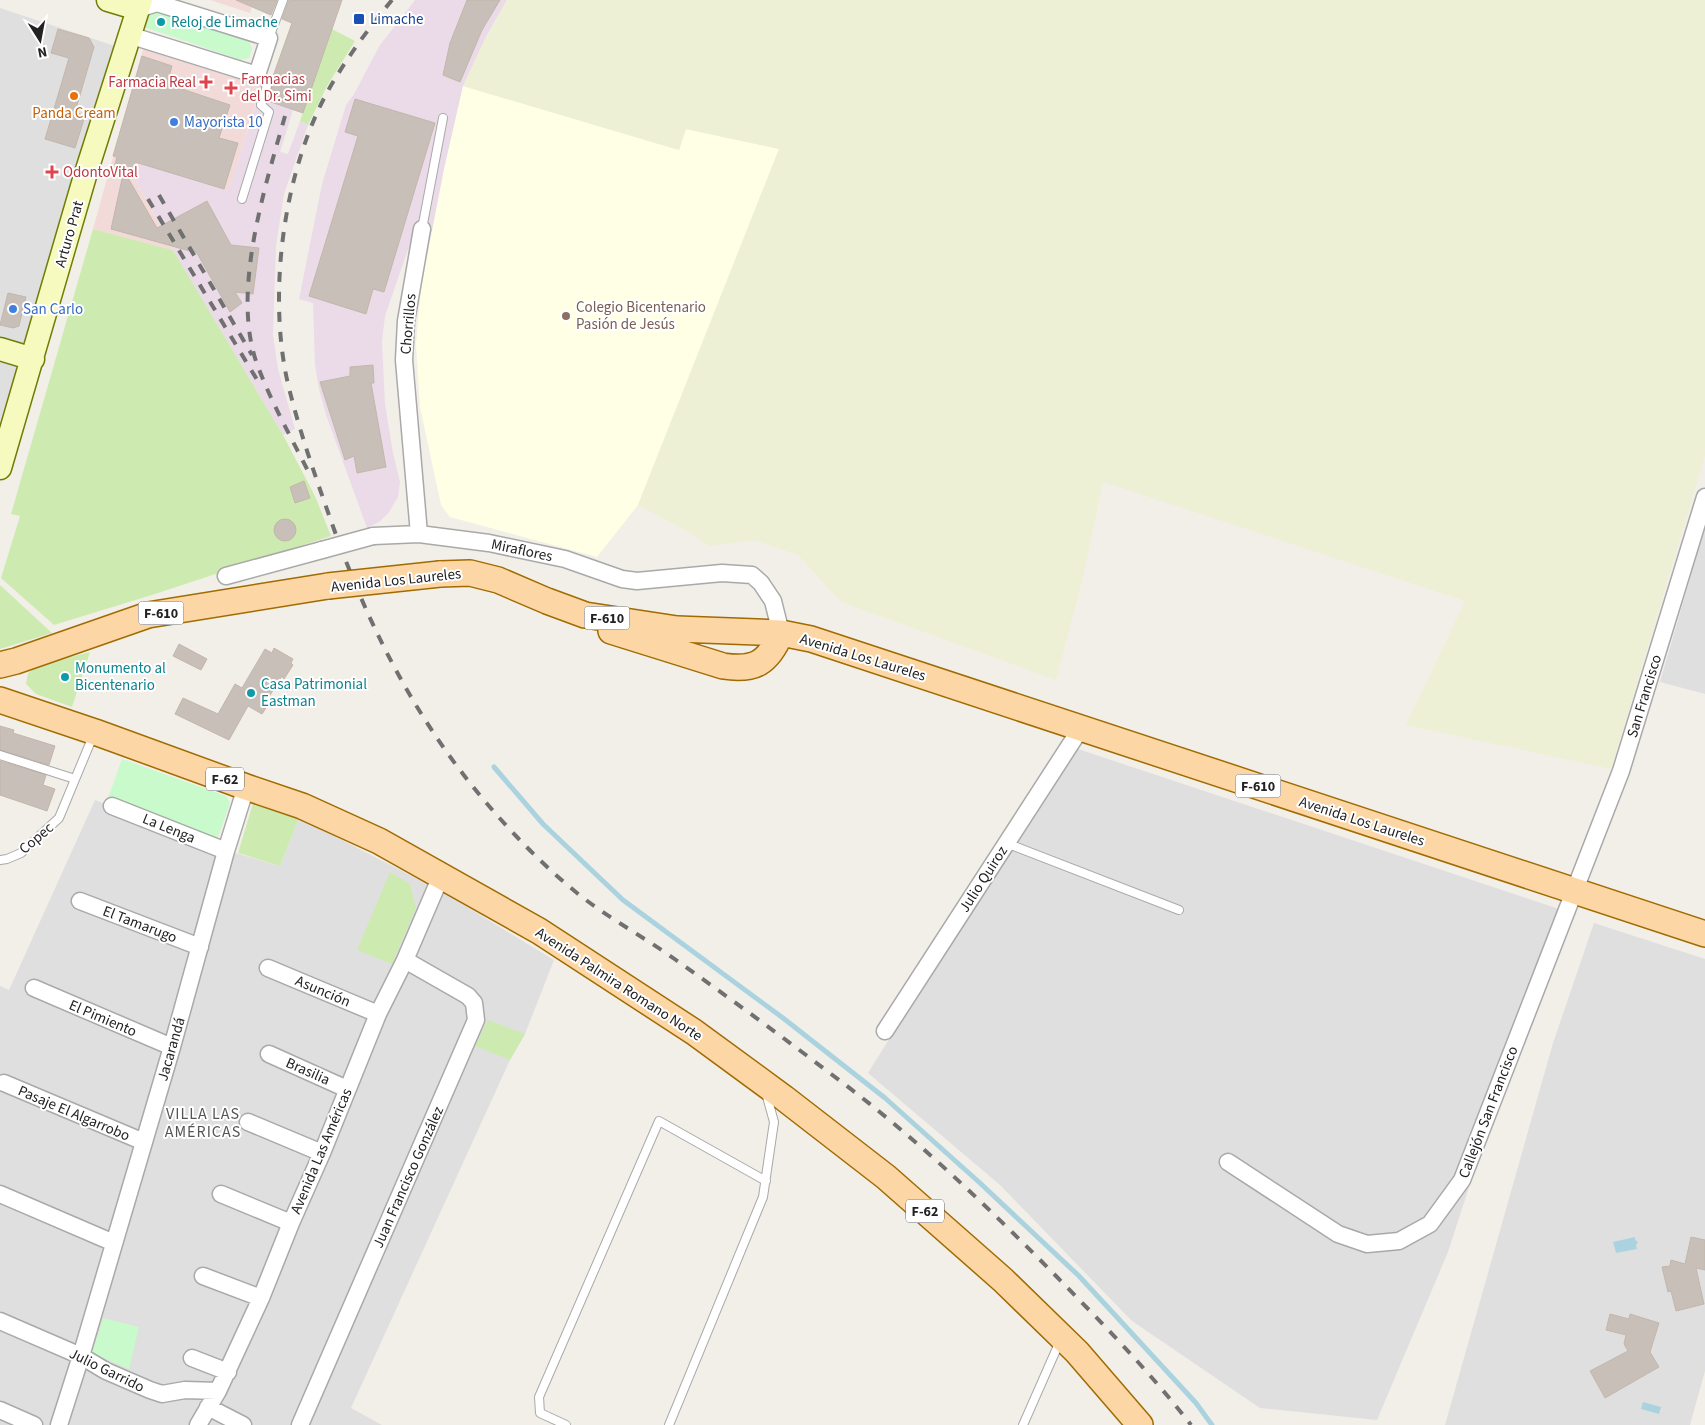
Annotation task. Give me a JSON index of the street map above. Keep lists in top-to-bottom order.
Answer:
{
  "streets": {
    "main road": [
      "Avenida Los Laureles",
      "F-610",
      "F-62",
      "Avenida Palmira Romano Norte"
    ],
    "street": [
      "Arturo Prat",
      "Chorrillos",
      "Miraflores",
      "San Francisco",
      "La Lenga",
      "Julio Quiroz",
      "El Tamarugo",
      "Asunción",
      "El Pimiento",
      "Jacarandá",
      "Brasilia",
      "Callejón San Francisco",
      "Pasaje El Algarrobo",
      "Avenida Las Américas",
      "Juan Francisco González",
      "Julio Garrido"
    ],
    "lane": ["Copec"]
  },
  "crossings": [
    ["Chorrillos", "Miraflores"],
    ["Miraflores", "Avenida Los Laureles"],
    ["Avenida Los Laureles", "San Francisco"],
    ["Avenida Los Laureles", "Julio Quiroz"],
    ["Avenida Los Laureles", "Callejón San Francisco"],
    ["San Francisco", "Callejón San Francisco"],
    ["La Lenga", "Jacarandá"],
    ["Copec", "Avenida Palmira Romano Norte"],
    ["El Tamarugo", "Jacarandá"],
    ["Avenida Palmira Romano Norte", "Jacarandá"],
    ["Avenida Palmira Romano Norte", "Avenida Las Américas"],
    ["Asunción", "Avenida Las Américas"],
    ["El Pimiento", "Jacarandá"],
    ["Jacarandá", "Pasaje El Algarrobo"],
    ["Jacarandá", "Julio Garrido"],
    ["Brasilia", "Avenida Las Américas"],
    ["Avenida Las Américas", "Juan Francisco González"],
    ["Avenida Las Américas", "Julio Garrido"]
  ],
  "districts": ["VILLA LAS AMÉRICAS"],
  "places": {
    "transit": ["Limache"],
    "other": [
      "Reloj de Limache",
      "Panda Cream",
      "Mayorista 10",
      "San Carlo",
      "Colegio Bicentenario Pasión de Jesús",
      "Monumento al Bicentenario",
      "Casa Patrimonial Eastman"
    ],
    "health": ["Farmacia Real", "Farmacias del Dr. Simi", "OdontoVital"]
  },
  "north": "bottom"
}
